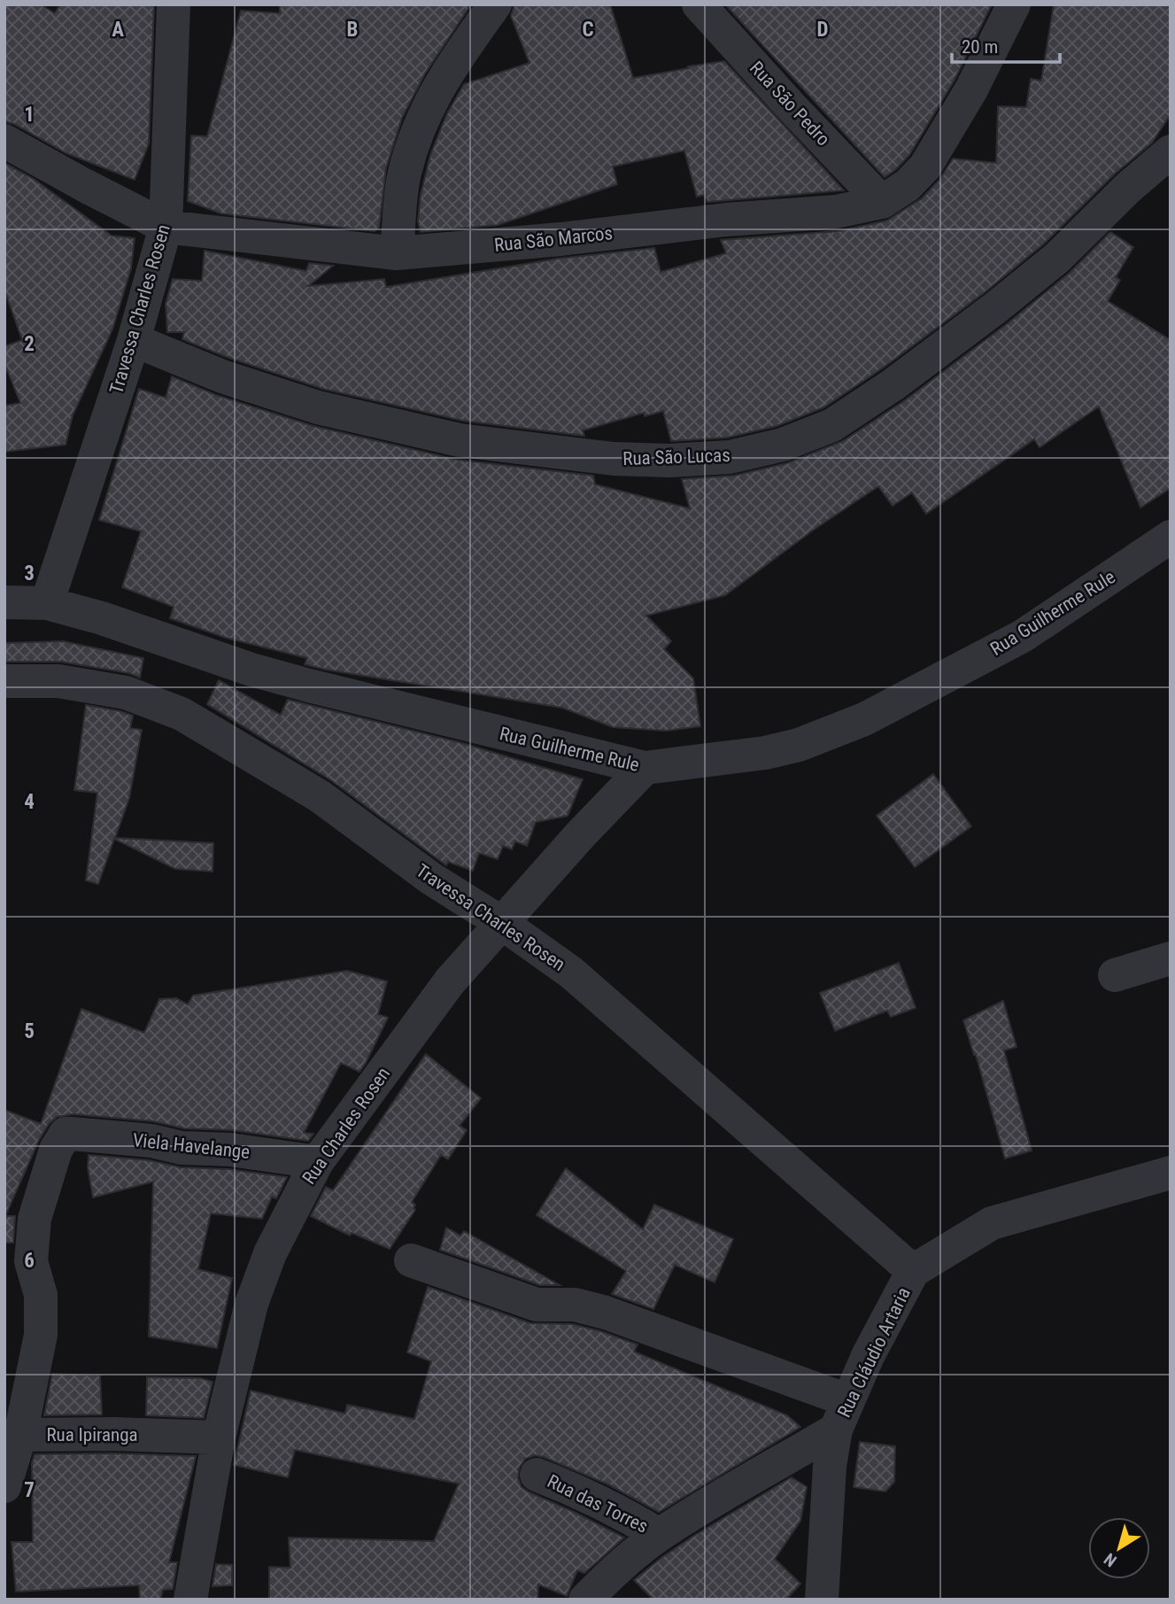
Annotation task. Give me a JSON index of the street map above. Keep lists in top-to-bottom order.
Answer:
{
  "streets": {
    "street": [
      "Rua São Pedro",
      "Rua São Marcos",
      "Travessa Charles Rosen",
      "Rua São Lucas",
      "Rua Guilherme Rule",
      "Rua Charles Rosen",
      "Viela Havelange",
      "Rua Cláudio Artaria",
      "Rua Ipiranga",
      "Rua das Torres"
    ]
  },
  "crossings": [
    ["Rua São Pedro", "Rua São Marcos"],
    ["Rua São Marcos", "Travessa Charles Rosen"],
    ["Travessa Charles Rosen", "Rua São Lucas"],
    ["Travessa Charles Rosen", "Rua Guilherme Rule"],
    ["Travessa Charles Rosen", "Rua Charles Rosen"],
    ["Travessa Charles Rosen", "Rua Cláudio Artaria"],
    ["Rua Guilherme Rule", "Rua Charles Rosen"],
    ["Rua Charles Rosen", "Viela Havelange"],
    ["Rua Charles Rosen", "Rua Ipiranga"],
    ["Viela Havelange", "Rua Ipiranga"]
  ],
  "scale_bar": "20 m",
  "north": "bottom left",
  "grid": {
    "columns": [
      "A",
      "B",
      "C",
      "D"
    ],
    "rows": [
      "1",
      "2",
      "3",
      "4",
      "5",
      "6",
      "7"
    ]
  }
}
